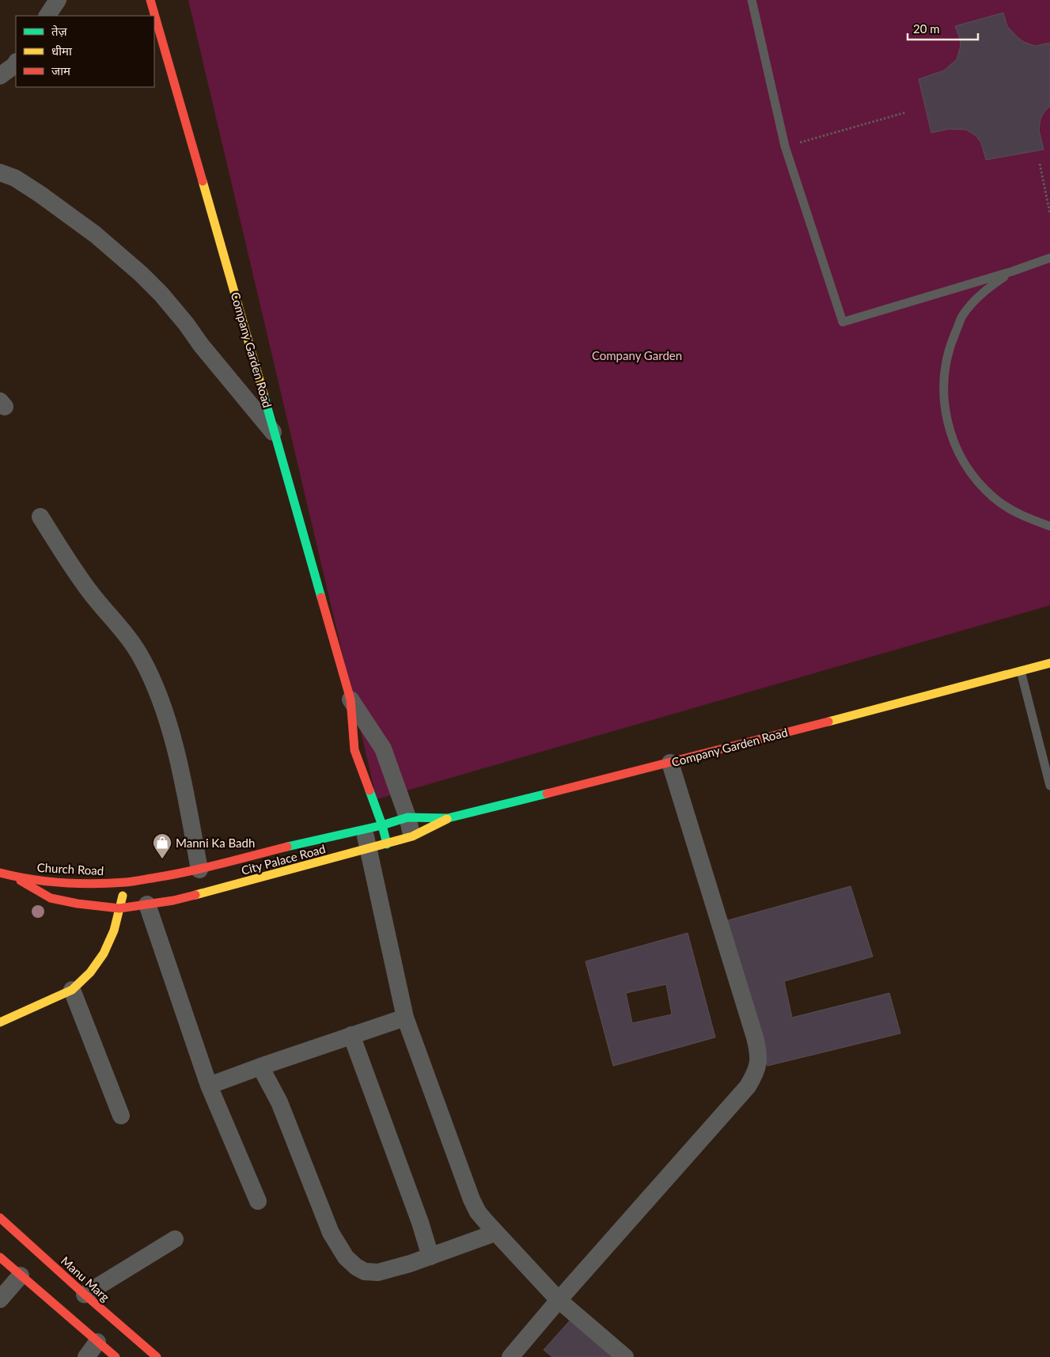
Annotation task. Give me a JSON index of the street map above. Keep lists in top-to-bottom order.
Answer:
{
  "streets": {
    "main road": [
      "Company Garden Road",
      "City Palace Road",
      "Church Road",
      "Manu Marg"
    ]
  },
  "crossings": [
    ["Company Garden Road", "City Palace Road"],
    ["City Palace Road", "Church Road"]
  ],
  "parks": ["Company Garden"],
  "places": {
    "shop": ["Manni Ka Badh"]
  },
  "legend": ["तेज़", "धीमा", "जाम"],
  "scale_bar": "20 m"
}
